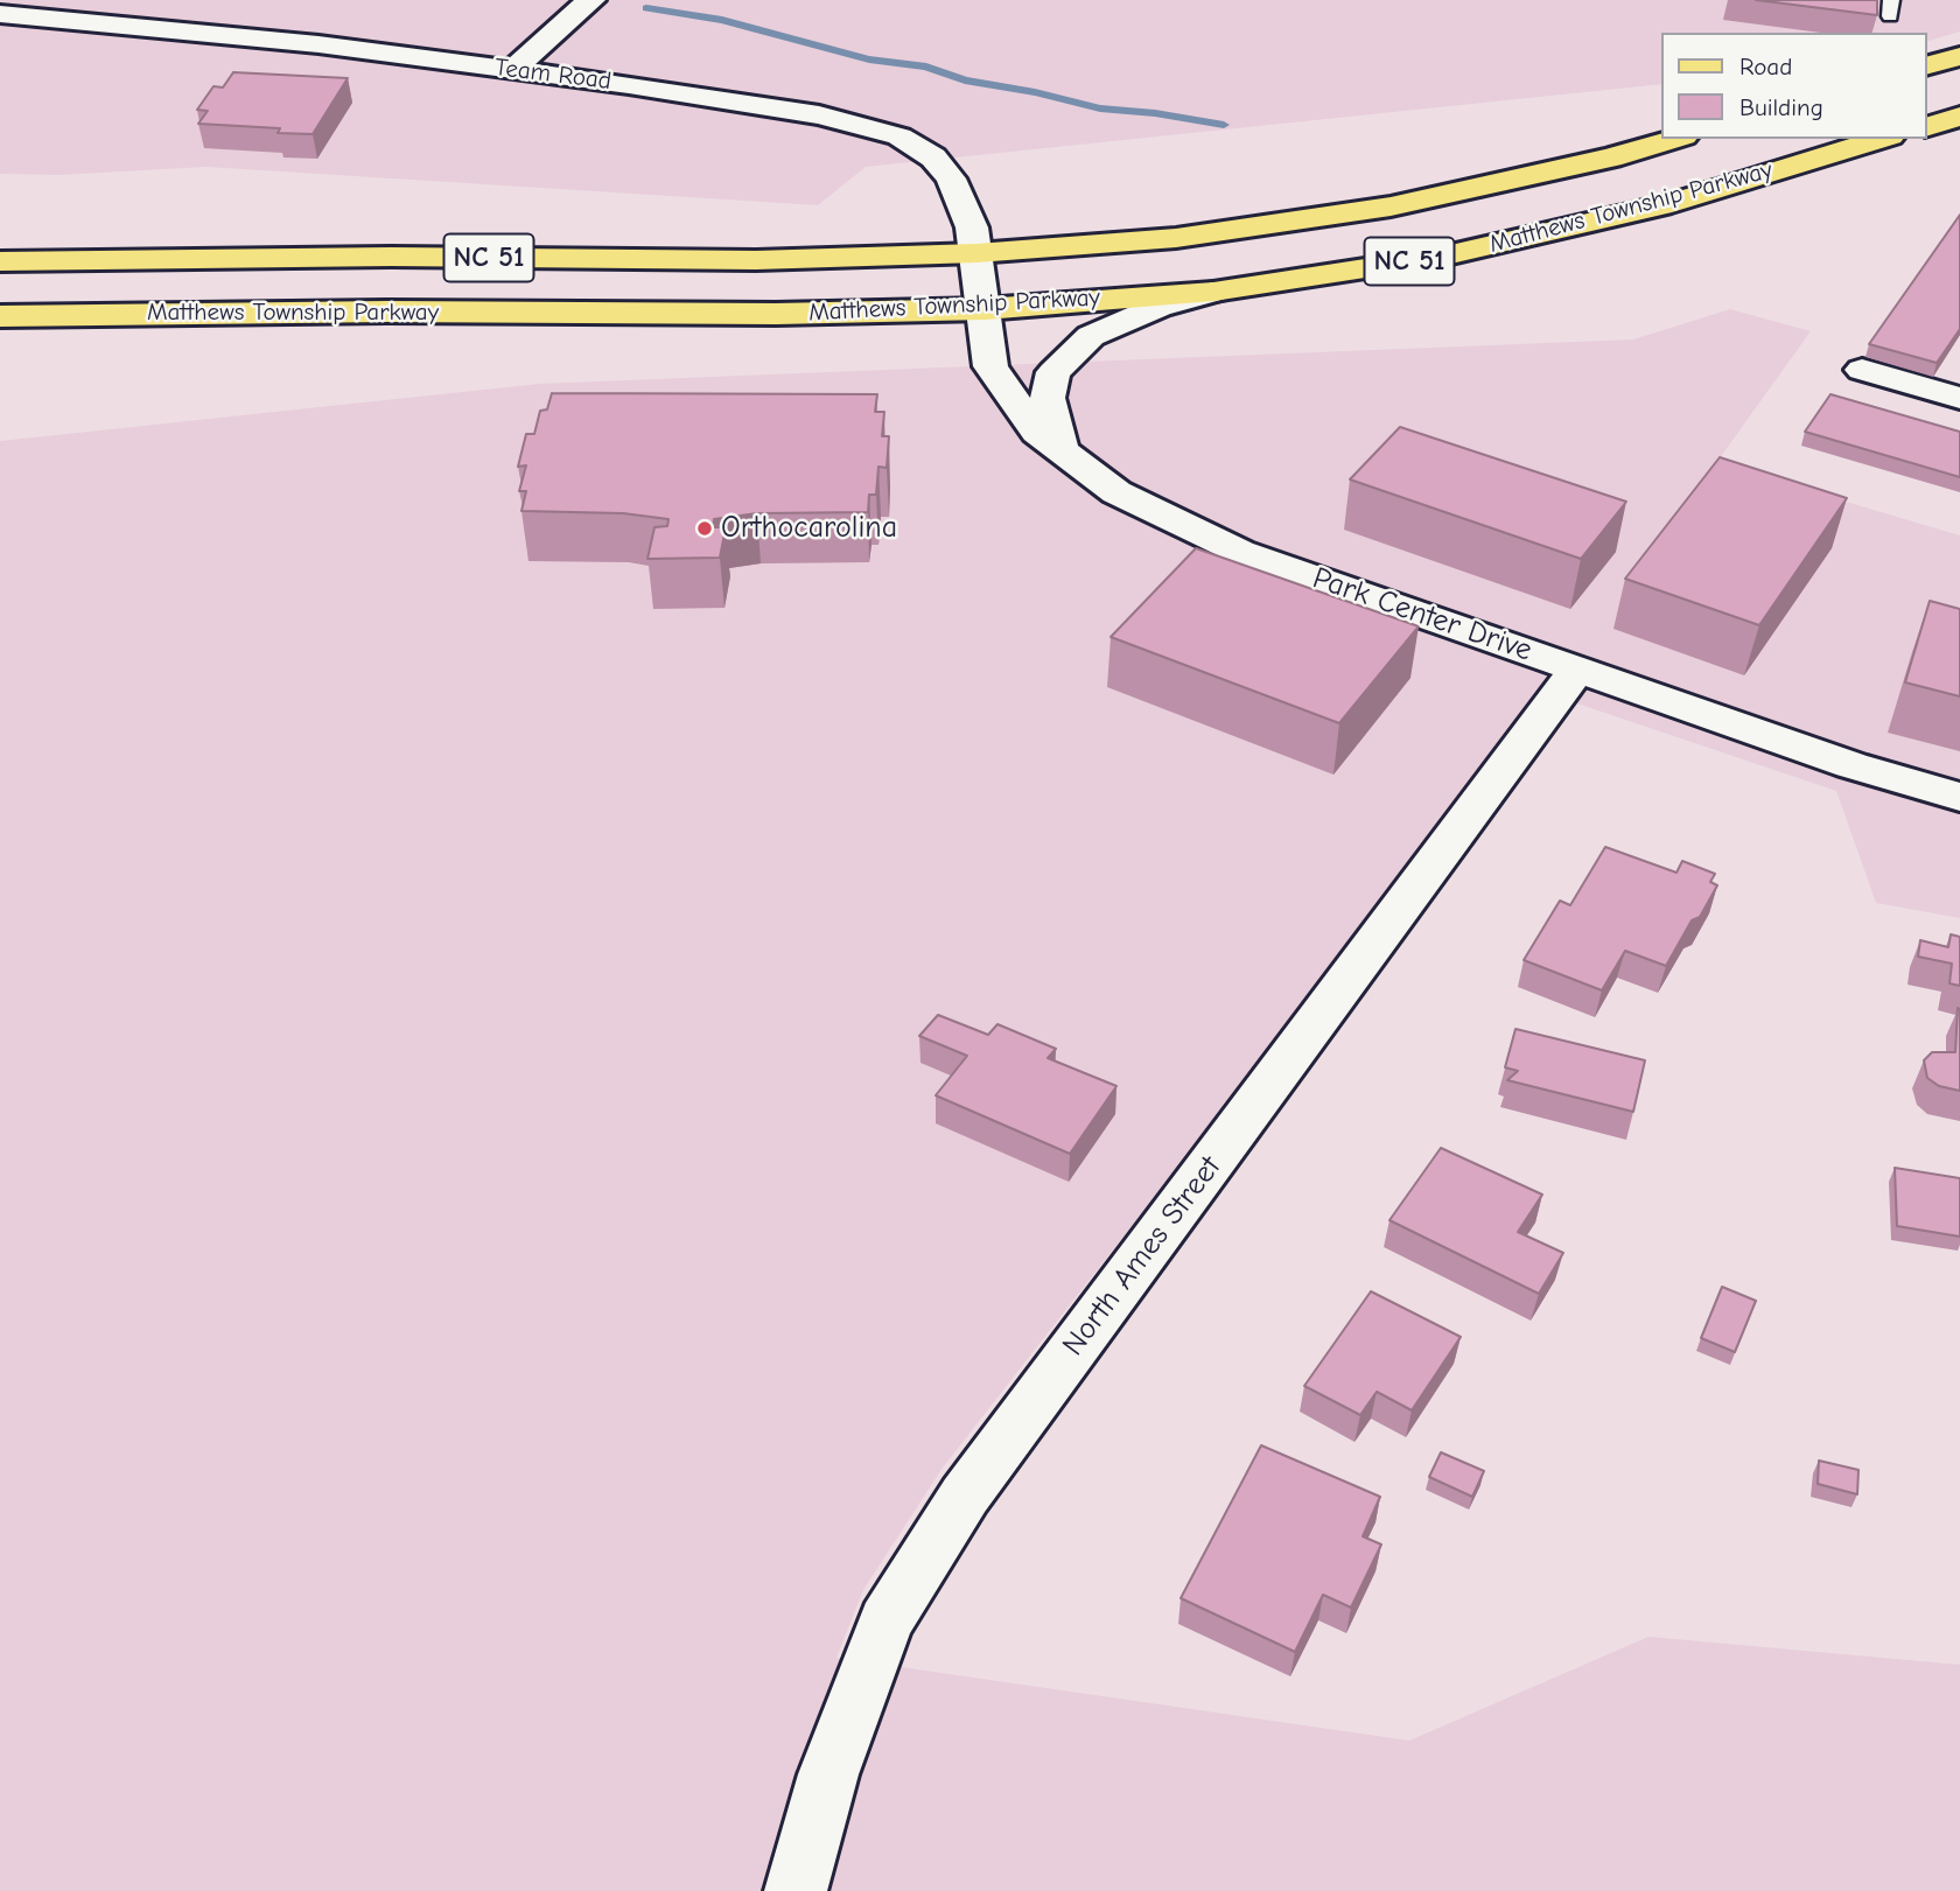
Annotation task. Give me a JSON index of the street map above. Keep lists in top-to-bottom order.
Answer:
{
  "streets": {
    "main road": ["Matthews Township Parkway", "NC 51"],
    "street": ["Team Road", "Park Center Drive", "North Ames Street"]
  },
  "crossings": [
    ["Team Road", "Matthews Township Parkway"],
    ["Team Road", "Park Center Drive"],
    ["Matthews Township Parkway", "Park Center Drive"],
    ["Park Center Drive", "North Ames Street"]
  ],
  "places": ["Orthocarolina"],
  "legend": ["Road", "Building"]
}
